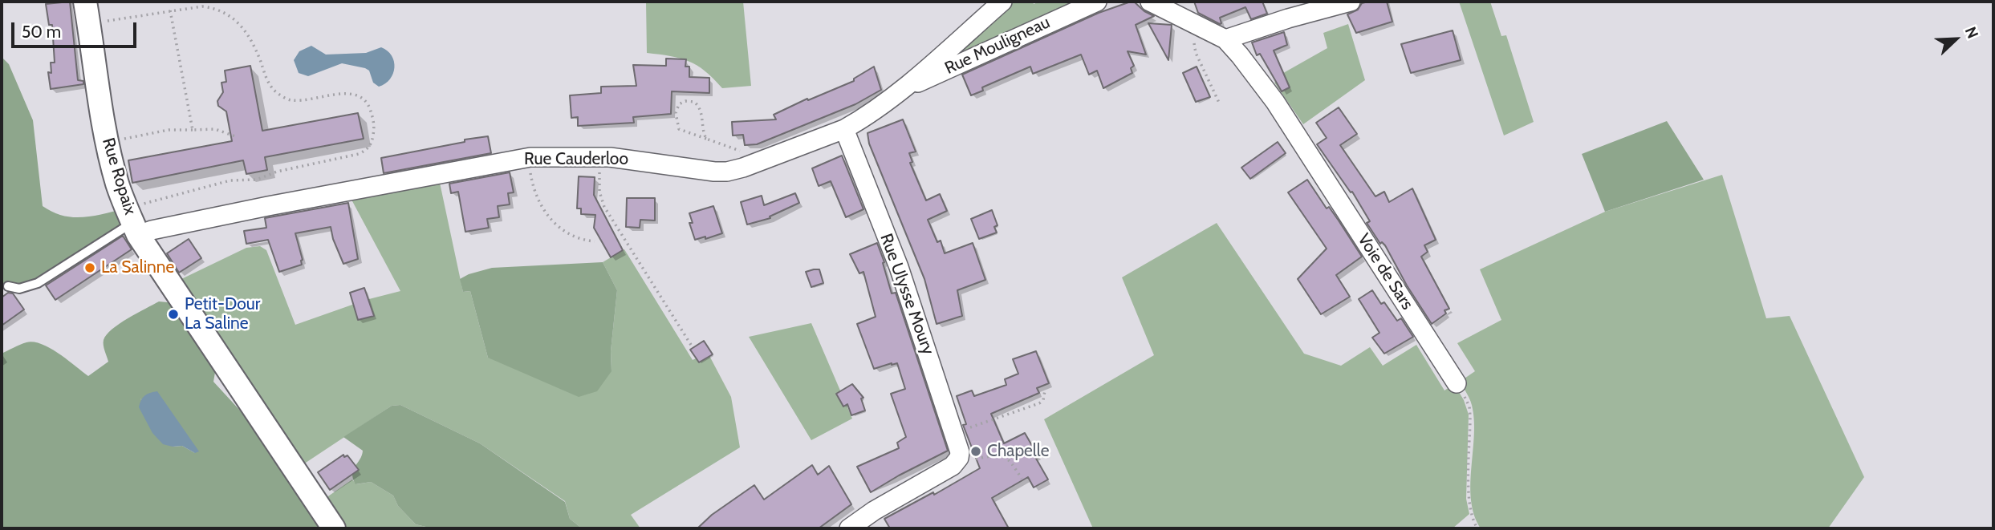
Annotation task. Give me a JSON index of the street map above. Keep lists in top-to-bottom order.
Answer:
{
  "streets": {
    "street": [
      "Rue Mouligneau",
      "Rue Cauderloo",
      "Rue Ropaix",
      "Voie de Sars",
      "Rue Ulysse Moury"
    ]
  },
  "crossings": [
    ["Rue Mouligneau", "Rue Cauderloo"],
    ["Rue Cauderloo", "Rue Ropaix"],
    ["Rue Cauderloo", "Rue Ulysse Moury"]
  ],
  "places": ["La Salinne", "Petit-Dour La Saline", "Chapelle"],
  "scale_bar": "50 m",
  "north": "top right"
}
